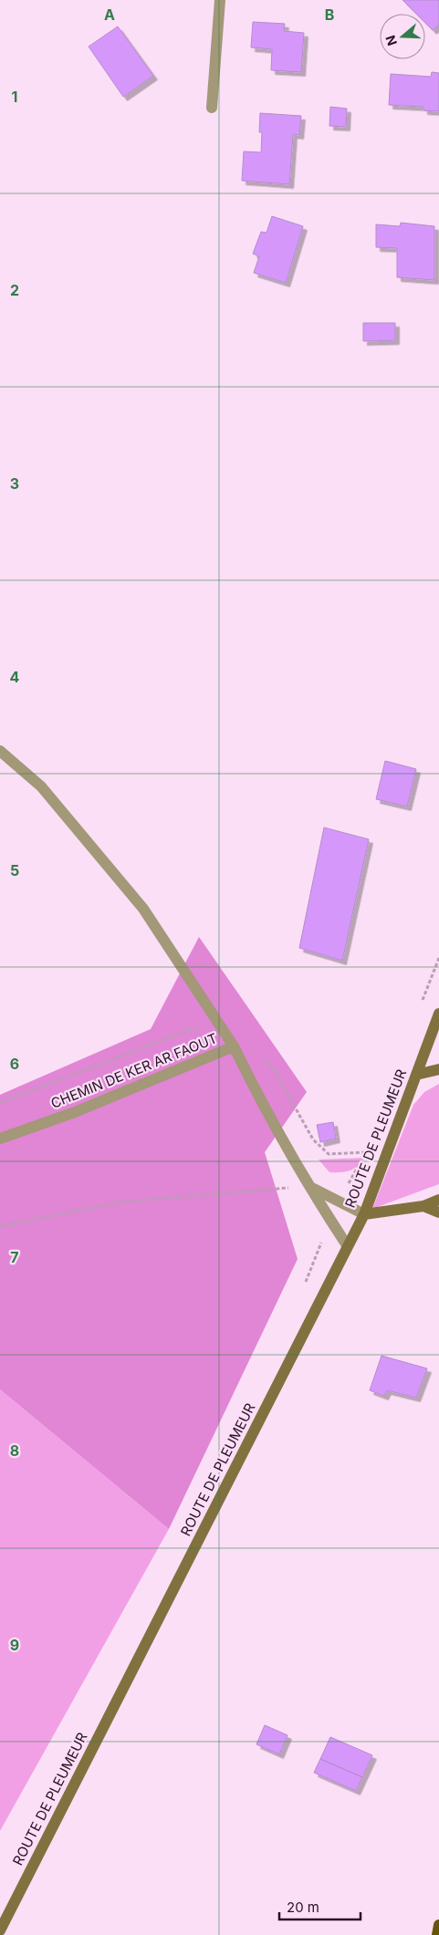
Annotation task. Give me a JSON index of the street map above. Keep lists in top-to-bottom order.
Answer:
{
  "streets": {
    "main road": ["ROUTE DE PLEUMEUR"],
    "street": ["CHEMIN DE KER AR FAOUT"]
  },
  "crossings": [
    ["CHEMIN DE KER AR FAOUT", "ROUTE DE PLEUMEUR"]
  ],
  "scale_bar": "20 m",
  "north": "left",
  "grid": {
    "columns": ["A", "B"],
    "rows": [
      "1",
      "2",
      "3",
      "4",
      "5",
      "6",
      "7",
      "8",
      "9"
    ]
  }
}
